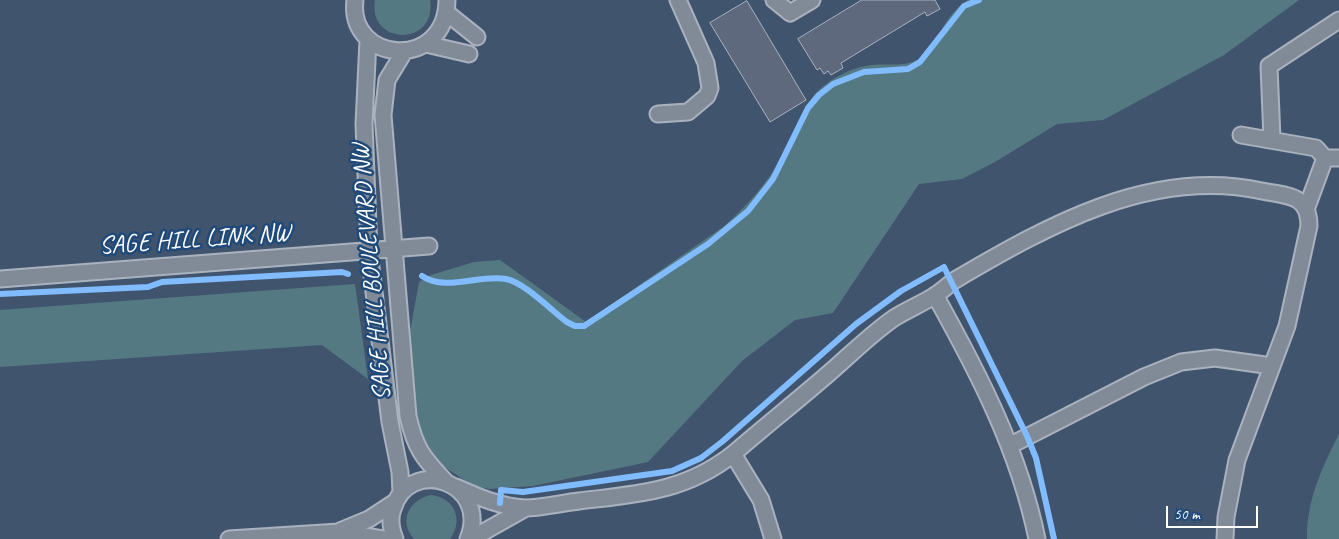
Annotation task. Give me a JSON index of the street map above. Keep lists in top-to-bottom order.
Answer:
{
  "streets": {
    "street": ["SAGE HILL LINK NW", "SAGE HILL BOULEVARD NW"]
  },
  "crossings": [
    ["SAGE HILL LINK NW", "SAGE HILL BOULEVARD NW"]
  ],
  "scale_bar": "50 m"
}
